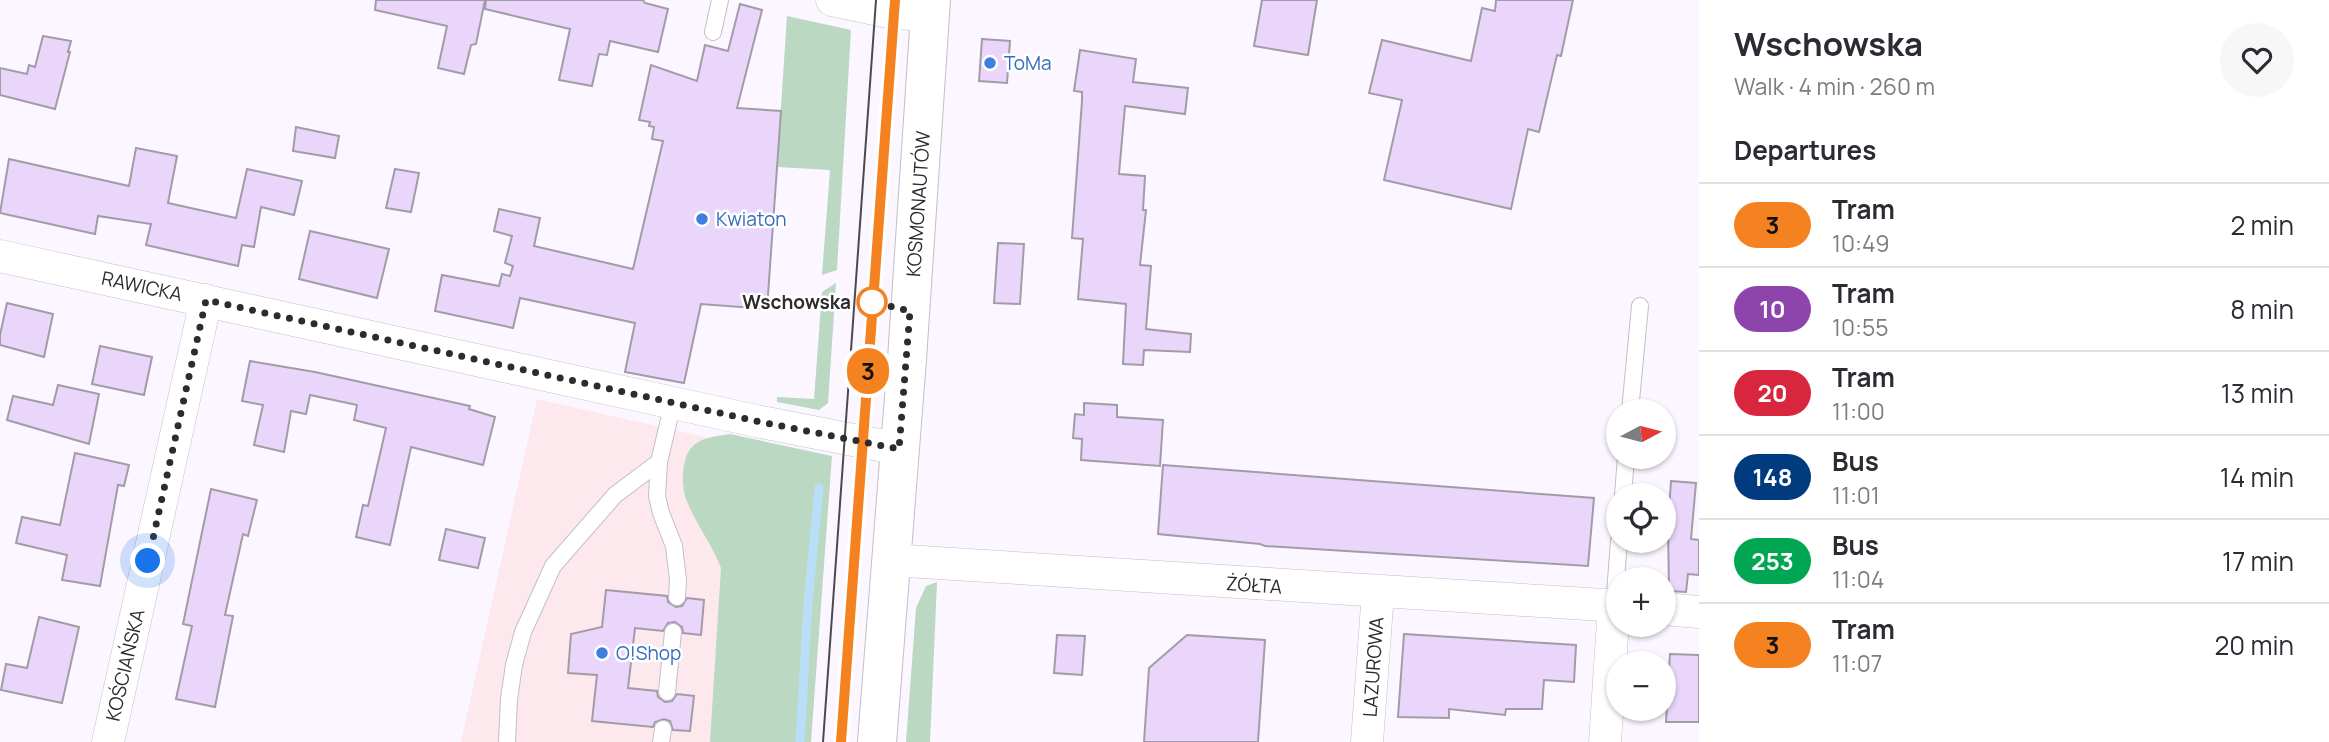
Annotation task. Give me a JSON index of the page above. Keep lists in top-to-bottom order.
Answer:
{
  "streets": {
    "main road": ["KOSMONAUTÓW"],
    "street": [
      "RAWICKA",
      "ŻÓŁTA",
      "KOŚCIAŃSKA",
      "LAZUROWA"
    ]
  },
  "crossings": [
    ["KOSMONAUTÓW", "RAWICKA"],
    ["KOSMONAUTÓW", "ŻÓŁTA"],
    ["RAWICKA", "KOŚCIAŃSKA"],
    ["ŻÓŁTA", "LAZUROWA"]
  ],
  "places": [
    "ToMa",
    "Kwiaton",
    "Wschowska",
    "O!Shop"
  ],
  "lines": ["tram line 3"],
  "north": "right",
  "page": {
    "on_map": "3",
    "heading": [
      ["Wschowska", "Walk · 4 min · 260 m"],
      "Departures"
    ],
    "list": [
      {
        "mark": "3",
        "name": "Tram",
        "note": "10:49",
        "value": "2 min"
      },
      {
        "mark": "10",
        "name": "Tram",
        "note": "10:55",
        "value": "8 min"
      },
      {
        "mark": "20",
        "name": "Tram",
        "note": "11:00",
        "value": "13 min"
      },
      {
        "mark": "148",
        "name": "Bus",
        "note": "11:01",
        "value": "14 min"
      },
      {
        "mark": "253",
        "name": "Bus",
        "note": "11:04",
        "value": "17 min"
      },
      {
        "mark": "3",
        "name": "Tram",
        "note": "11:07",
        "value": "20 min"
      }
    ],
    "map_buttons": ["+", "−"]
  }
}
